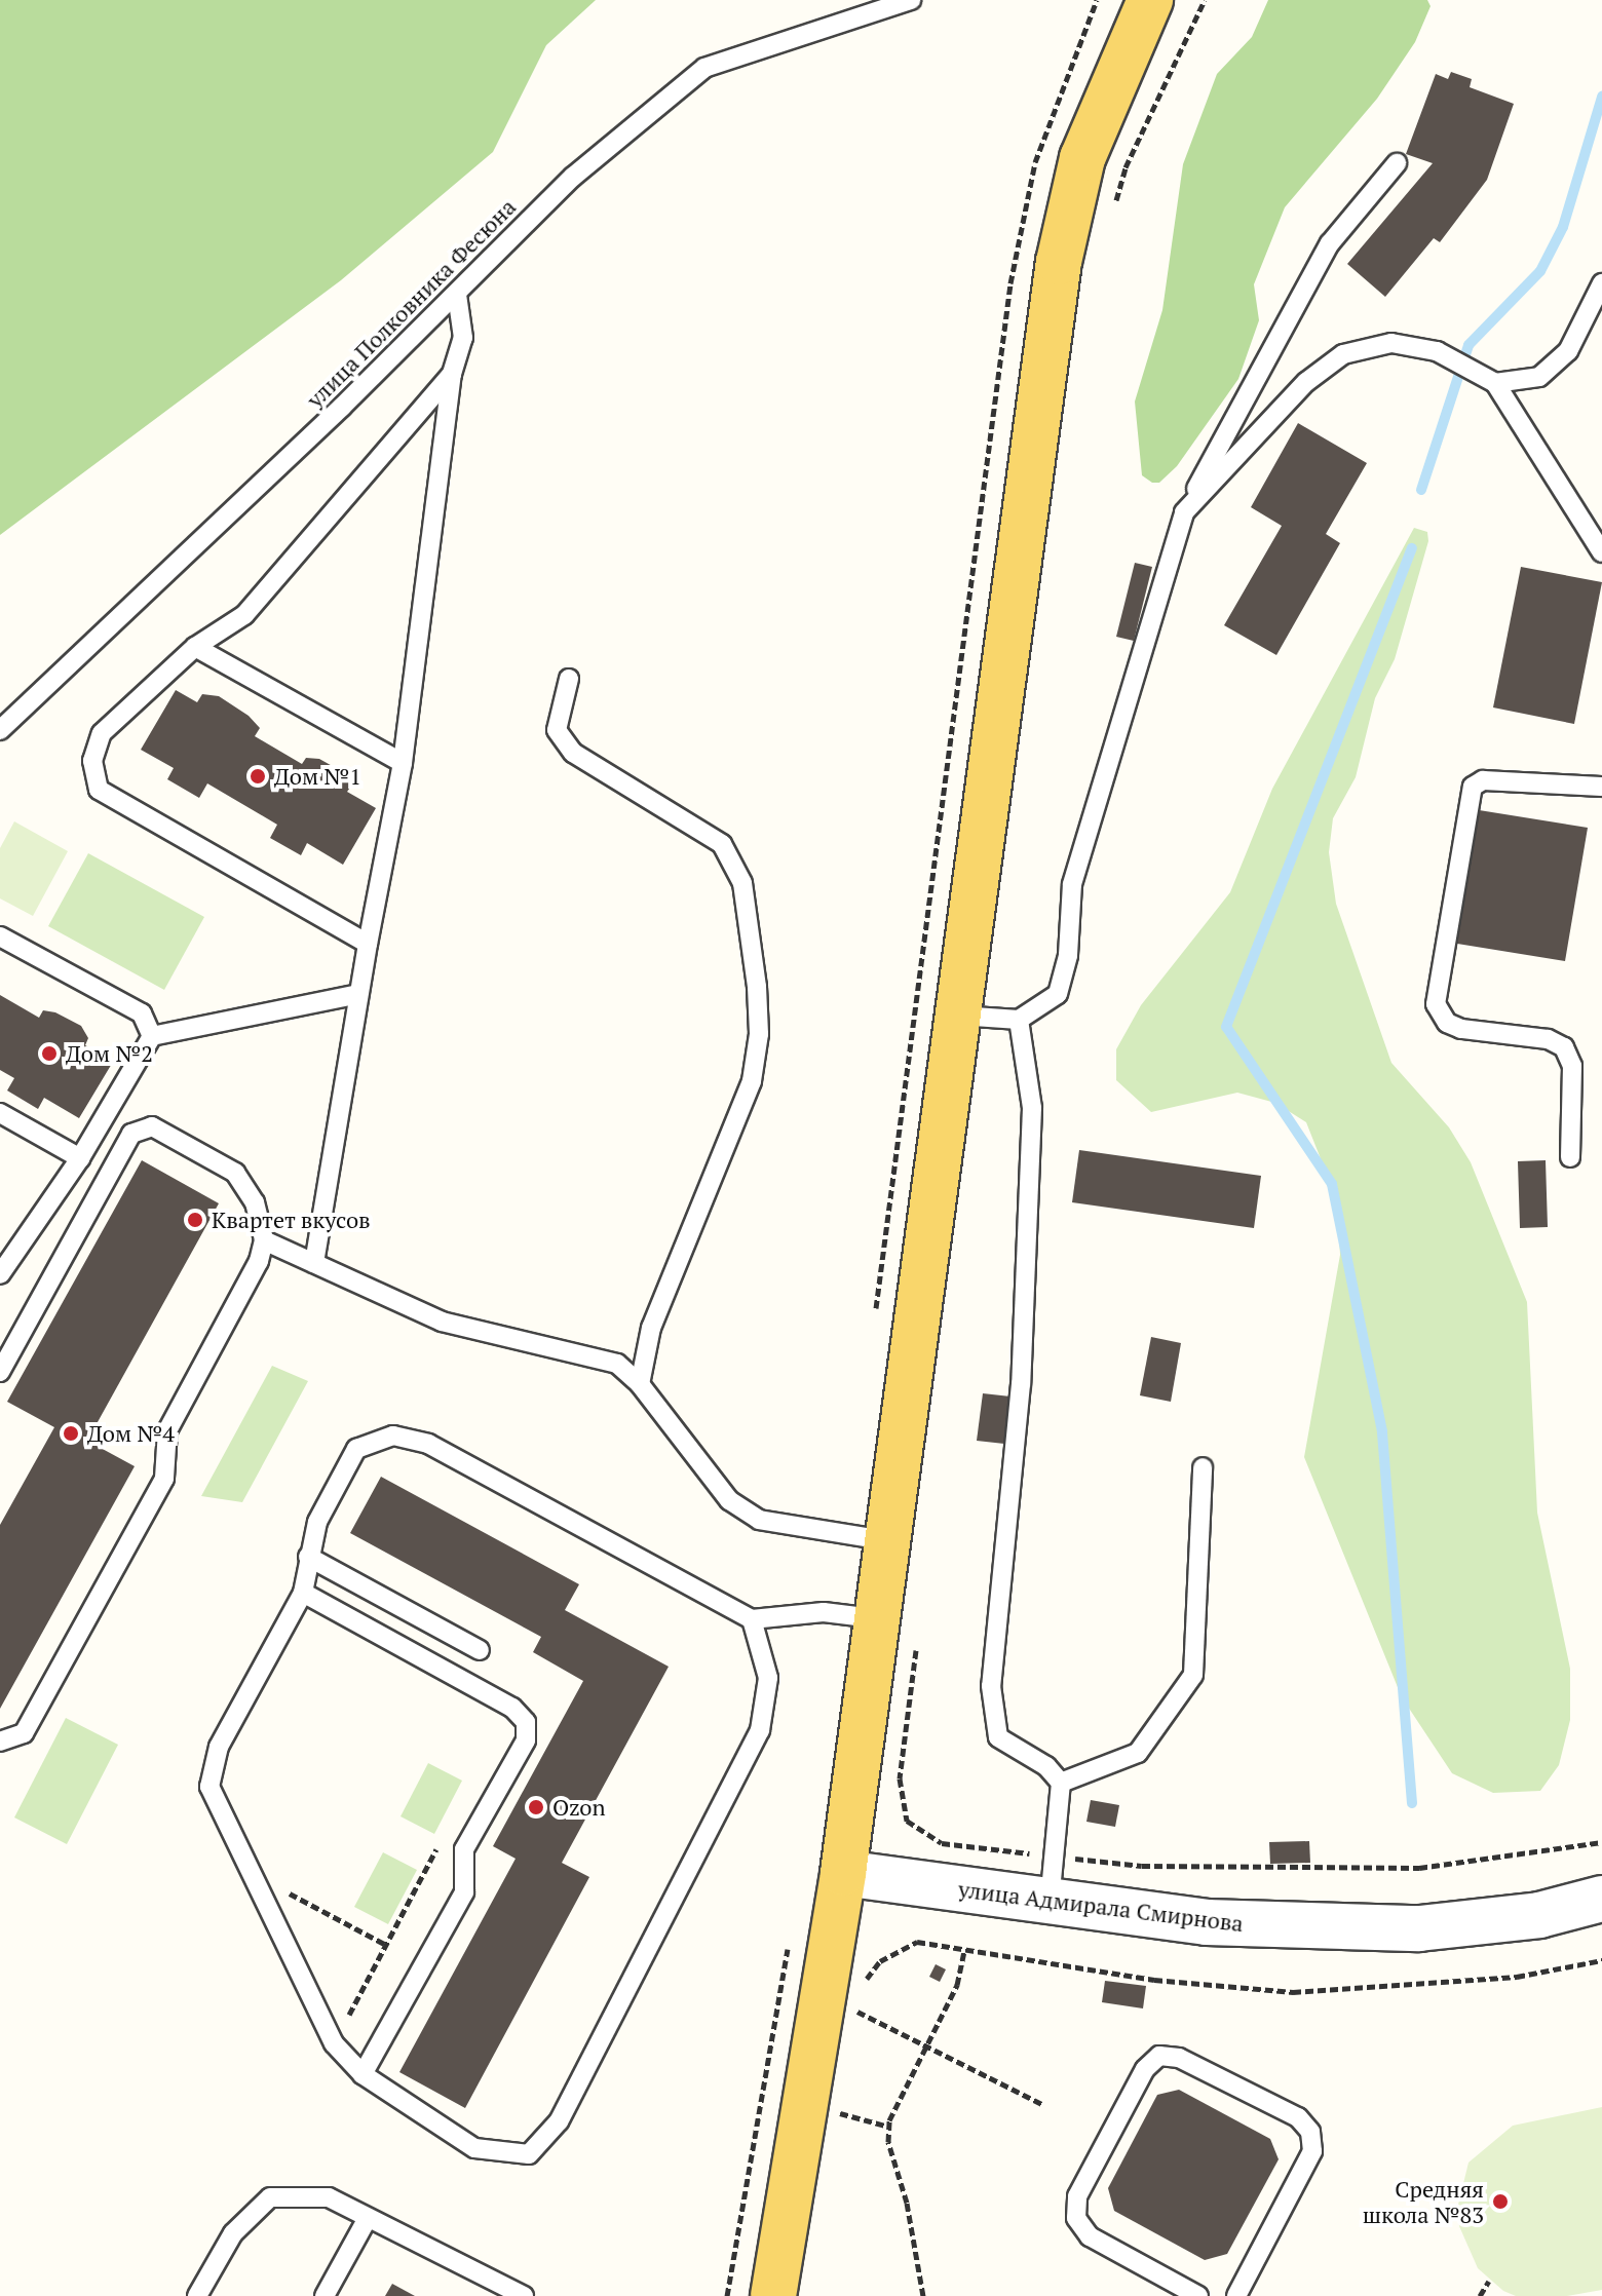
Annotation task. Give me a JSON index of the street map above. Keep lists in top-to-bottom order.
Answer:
{
  "streets": {
    "street": ["улица Адмирала Смирнова"],
    "lane": ["улица Полковника Фесюна"]
  },
  "places": [
    "Дом №1",
    "Дом №2",
    "Квартет вкусов",
    "Дом №4",
    "Ozon",
    "Средняя школа №83"
  ]
}
